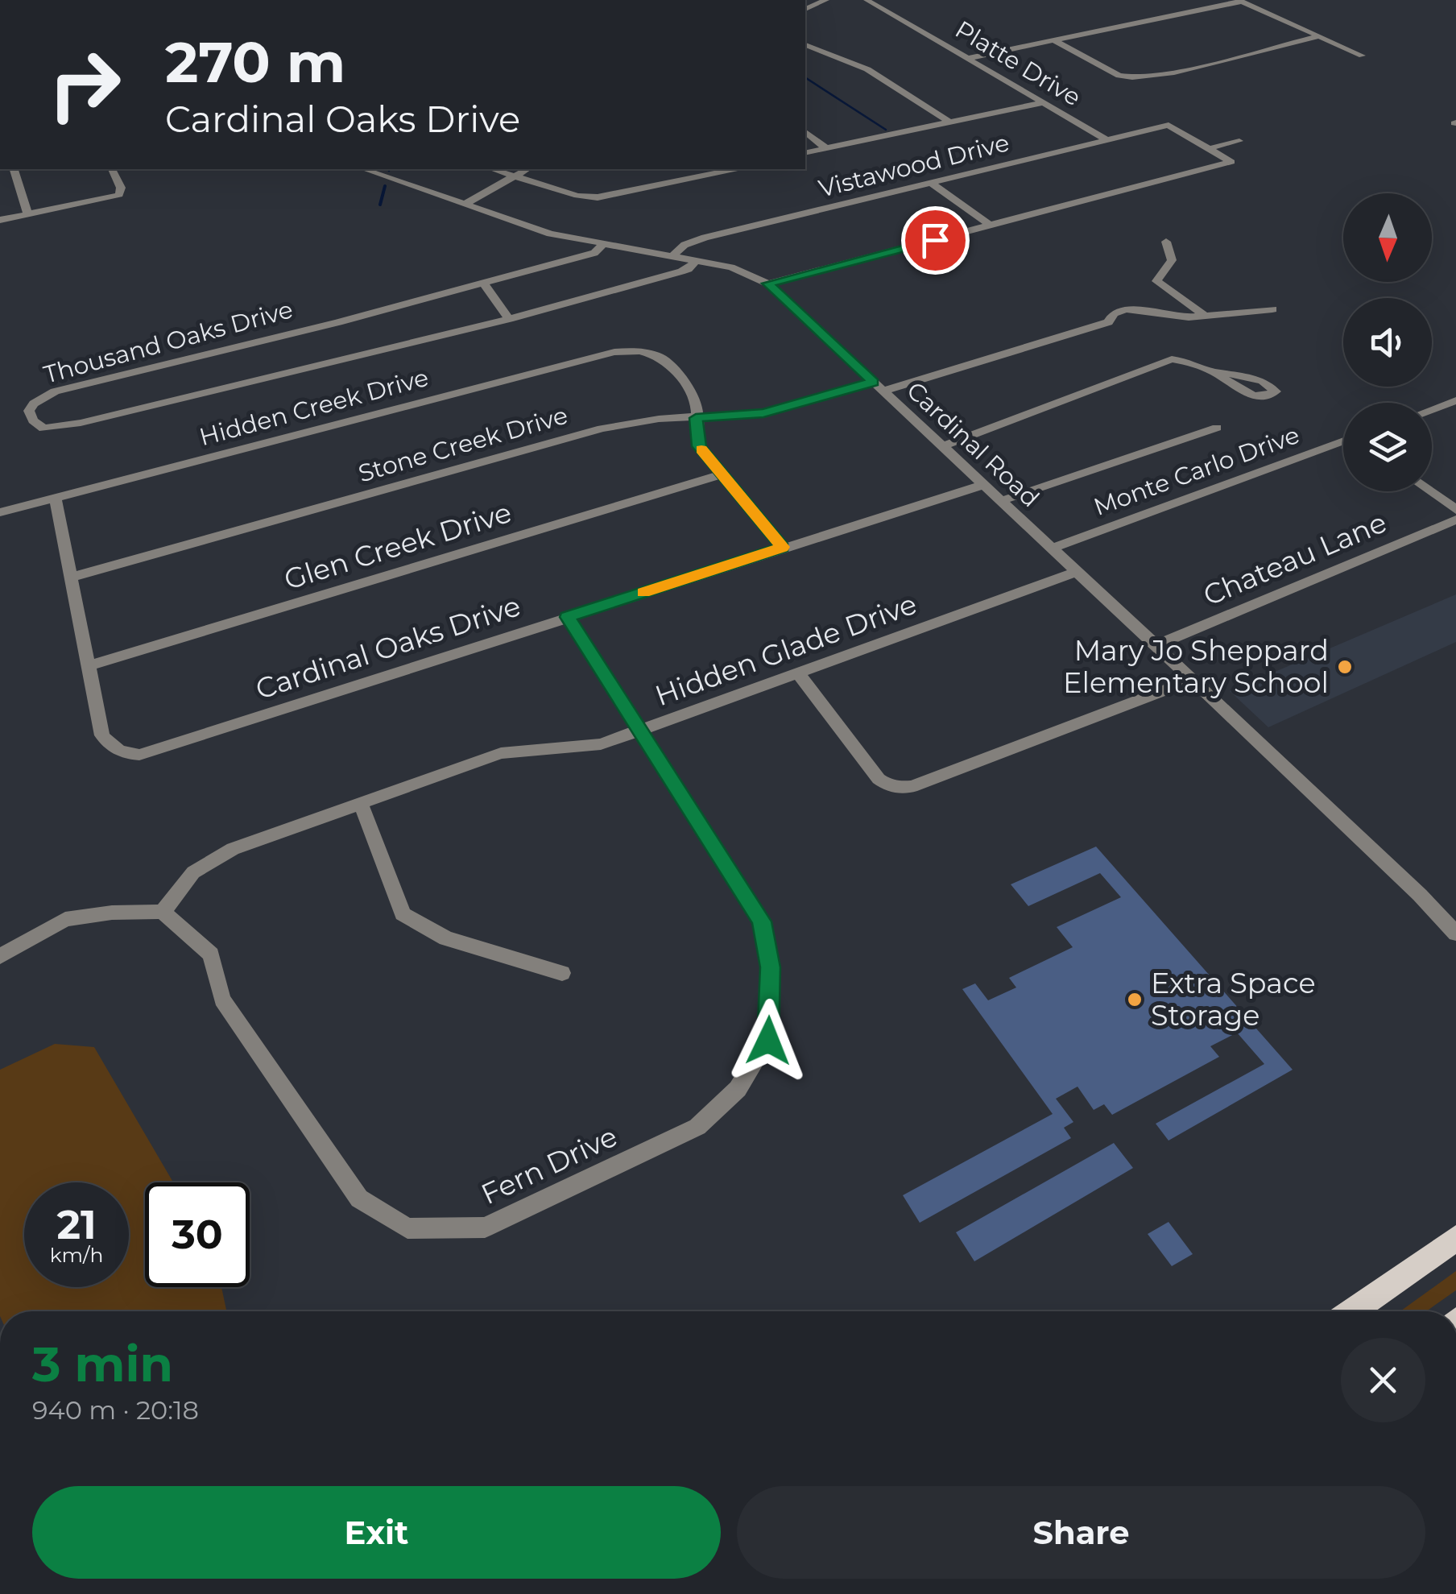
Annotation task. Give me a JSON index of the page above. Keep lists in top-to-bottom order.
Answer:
{
  "streets": {
    "street": [
      "Platte Drive",
      "Vistawood Drive",
      "Thousand Oaks Drive",
      "Hidden Creek Drive",
      "Stone Creek Drive",
      "Cardinal Road",
      "Monte Carlo Drive",
      "Glen Creek Drive",
      "Chateau Lane",
      "Cardinal Oaks Drive",
      "Hidden Glade Drive",
      "Fern Drive"
    ]
  },
  "crossings": [
    ["Platte Drive", "Vistawood Drive"],
    ["Vistawood Drive", "Cardinal Road"],
    ["Thousand Oaks Drive", "Cardinal Road"],
    ["Hidden Creek Drive", "Stone Creek Drive"],
    ["Stone Creek Drive", "Cardinal Road"],
    ["Cardinal Road", "Monte Carlo Drive"],
    ["Cardinal Road", "Chateau Lane"],
    ["Cardinal Road", "Cardinal Oaks Drive"],
    ["Cardinal Road", "Hidden Glade Drive"],
    ["Glen Creek Drive", "Cardinal Oaks Drive"],
    ["Cardinal Oaks Drive", "Fern Drive"],
    ["Hidden Glade Drive", "Fern Drive"]
  ],
  "places": ["Mary Jo Sheppard Elementary School", "Extra Space Storage"],
  "north": "bottom",
  "page": {
    "turn": ["270 m", "Cardinal Oaks Drive"],
    "speed": "21 km/h",
    "limit": "30",
    "heading": ["3 min", "940 m · 20:18"],
    "buttons": ["Exit", "Share"]
  }
}
